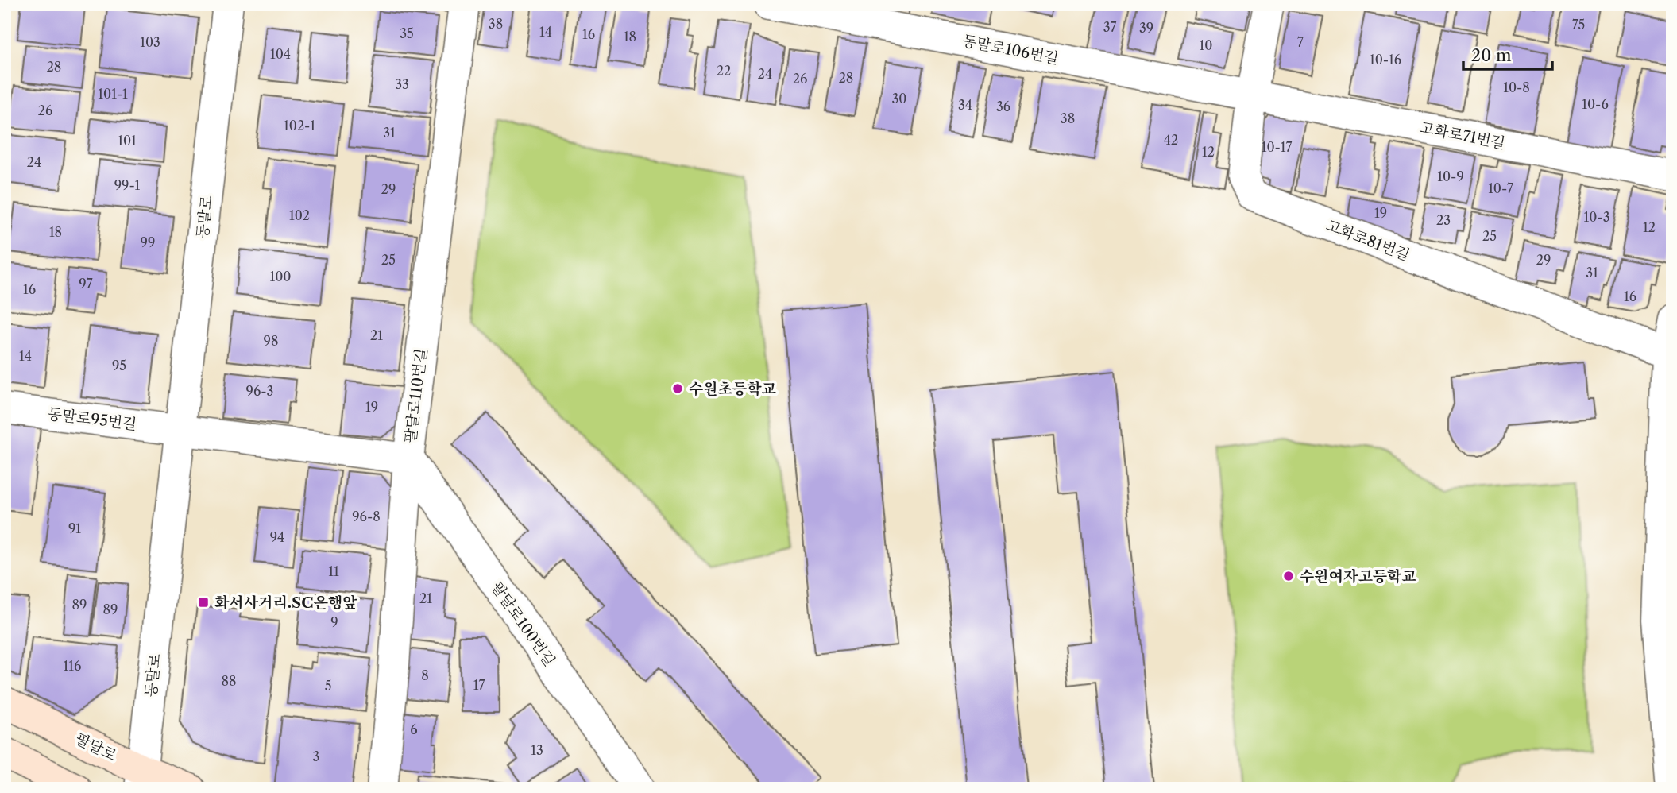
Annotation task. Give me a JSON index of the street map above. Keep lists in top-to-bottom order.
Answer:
{
  "streets": {
    "main road": ["팔달로"],
    "street": [
      "동말로106번길",
      "고화로71번길",
      "동말로",
      "고화로81번길",
      "팔달로110번길",
      "동말로95번길",
      "팔달로100번길"
    ]
  },
  "crossings": [
    ["동말로106번길", "고화로71번길"],
    ["동말로106번길", "고화로81번길"],
    ["고화로71번길", "고화로81번길"],
    ["동말로", "동말로95번길"],
    ["동말로", "팔달로"],
    ["팔달로110번길", "팔달로100번길"]
  ],
  "places": {
    "other": ["수원초등학교", "수원여자고등학교"],
    "transit": ["화서사거리.SC은행앞"]
  },
  "house_numbers": [
    "38",
    "75",
    "37",
    "39",
    "14",
    "35",
    "16",
    "18",
    "103",
    "7",
    "10",
    "104",
    "10-16",
    "28",
    "22",
    "24",
    "28",
    "26",
    "33",
    "10-8",
    "101-1",
    "30",
    "10-6",
    "34",
    "36",
    "26",
    "38",
    "102-1",
    "31",
    "42",
    "101",
    "10-17",
    "12",
    "24",
    "10-9",
    "99-1",
    "10-7",
    "29",
    "19",
    "102",
    "10-3",
    "23",
    "12",
    "18",
    "25",
    "99",
    "25",
    "29",
    "31",
    "100",
    "97",
    "16",
    "16",
    "21",
    "98",
    "14",
    "95",
    "96-3",
    "19",
    "96-8",
    "91",
    "94",
    "11",
    "21",
    "89",
    "89",
    "9",
    "116",
    "8",
    "88",
    "17",
    "5",
    "6",
    "13",
    "3"
  ],
  "scale_bar": "20 m"
}
